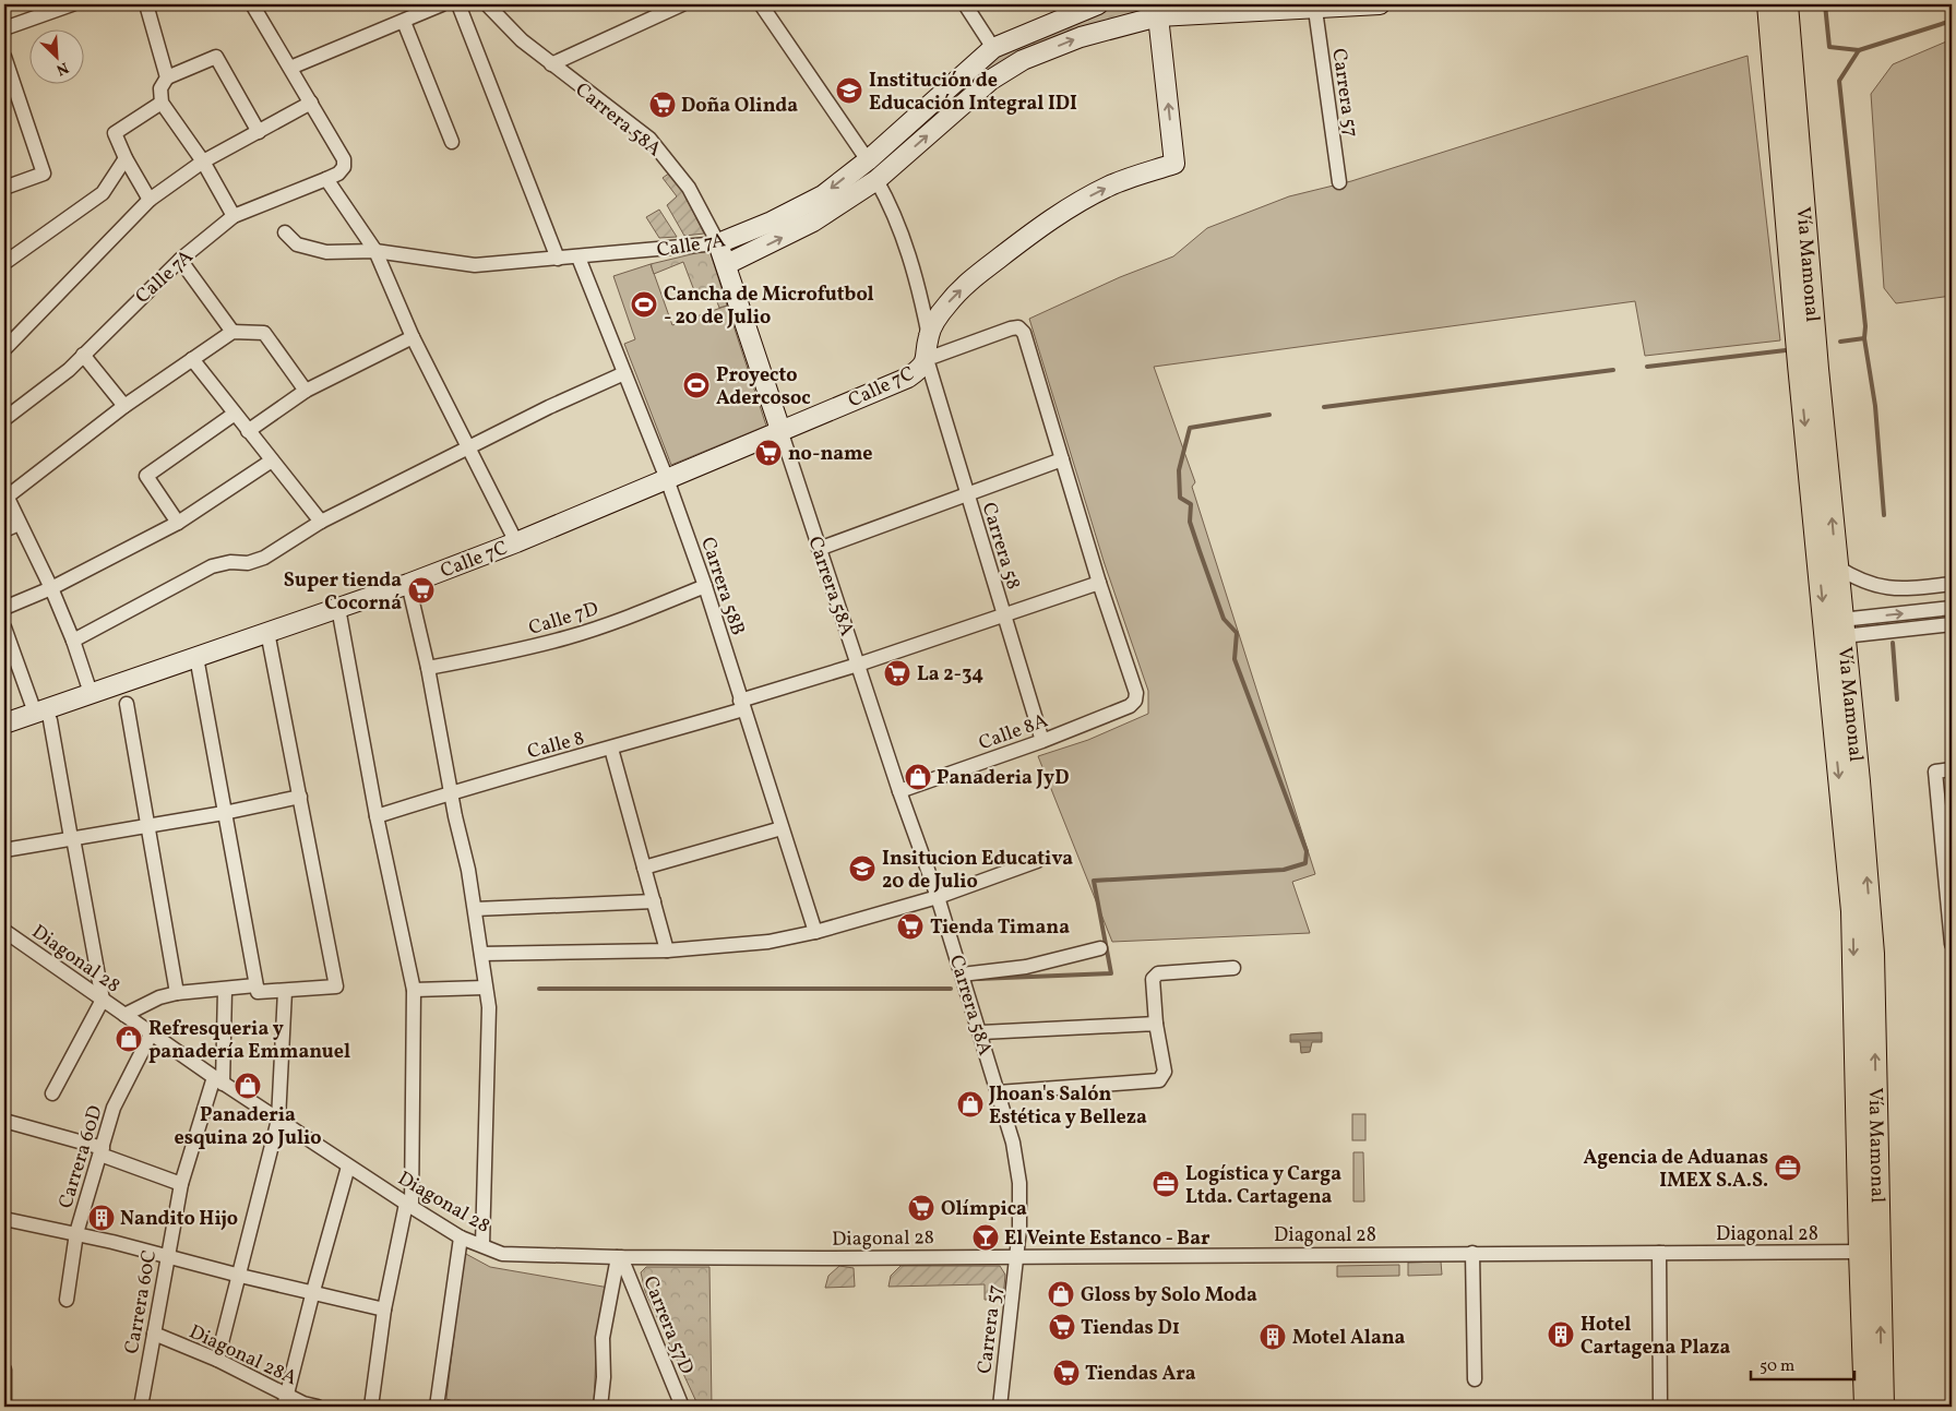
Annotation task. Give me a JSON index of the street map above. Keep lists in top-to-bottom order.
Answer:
{
  "streets": {
    "main road": ["Vía Mamonal"],
    "street": [
      "Carrera 57",
      "Carrera 58A",
      "Calle 7A",
      "Calle 7C",
      "Carrera 58",
      "Carrera 58B",
      "Calle 7D",
      "Calle 8A",
      "Calle 8",
      "Diagonal 28",
      "Carrera 60D",
      "Carrera 60C",
      "Carrera 57D",
      "Diagonal 28A"
    ]
  },
  "crossings": [
    ["Carrera 57", "Carrera 58A"],
    ["Carrera 57", "Calle 7A"],
    ["Carrera 57", "Diagonal 28"],
    ["Carrera 58A", "Calle 7A"],
    ["Carrera 58A", "Calle 7C"],
    ["Carrera 58A", "Calle 8A"],
    ["Carrera 58A", "Calle 8"],
    ["Carrera 58A", "Diagonal 28"],
    ["Calle 7A", "Calle 7C"],
    ["Calle 7A", "Carrera 58B"],
    ["Vía Mamonal", "Diagonal 28"],
    ["Calle 7C", "Carrera 58"],
    ["Calle 7C", "Carrera 58B"],
    ["Carrera 58", "Calle 8A"],
    ["Carrera 58", "Calle 8"],
    ["Carrera 58B", "Calle 7D"],
    ["Carrera 58B", "Calle 8"],
    ["Calle 8A", "Calle 8"],
    ["Diagonal 28", "Carrera 60D"],
    ["Diagonal 28", "Carrera 60C"],
    ["Diagonal 28", "Carrera 57D"],
    ["Carrera 60C", "Diagonal 28A"]
  ],
  "places": {
    "school or university": ["Institución de Educación Integral IDI", "Insitucion Educativa 20 de Julio"],
    "supermarket": [
      "Doña Olinda",
      "no-name",
      "Super tienda Cocorná",
      "La 2-34",
      "Tienda Timana",
      "Olímpica",
      "Tiendas D1",
      "Tiendas Ara"
    ],
    "sports": ["Cancha de Microfutbol - 20 de Julio", "Proyecto Adercosoc"],
    "shop": [
      "Panaderia JyD",
      "Refresqueria y panadería Emmanuel",
      "Panaderia esquina 20 Julio",
      "Jhoan's Salón Estética y Belleza",
      "Gloss by Solo Moda"
    ],
    "office": ["Agencia de Aduanas IMEX S.A.S.", "Logística y Carga Ltda. Cartagena"],
    "building": ["Nandito Hijo", "Hotel Cartagena Plaza", "Motel Alana"],
    "bar": ["El Veinte Estanco - Bar"]
  },
  "scale_bar": "50 m",
  "north": "bottom right"
}
